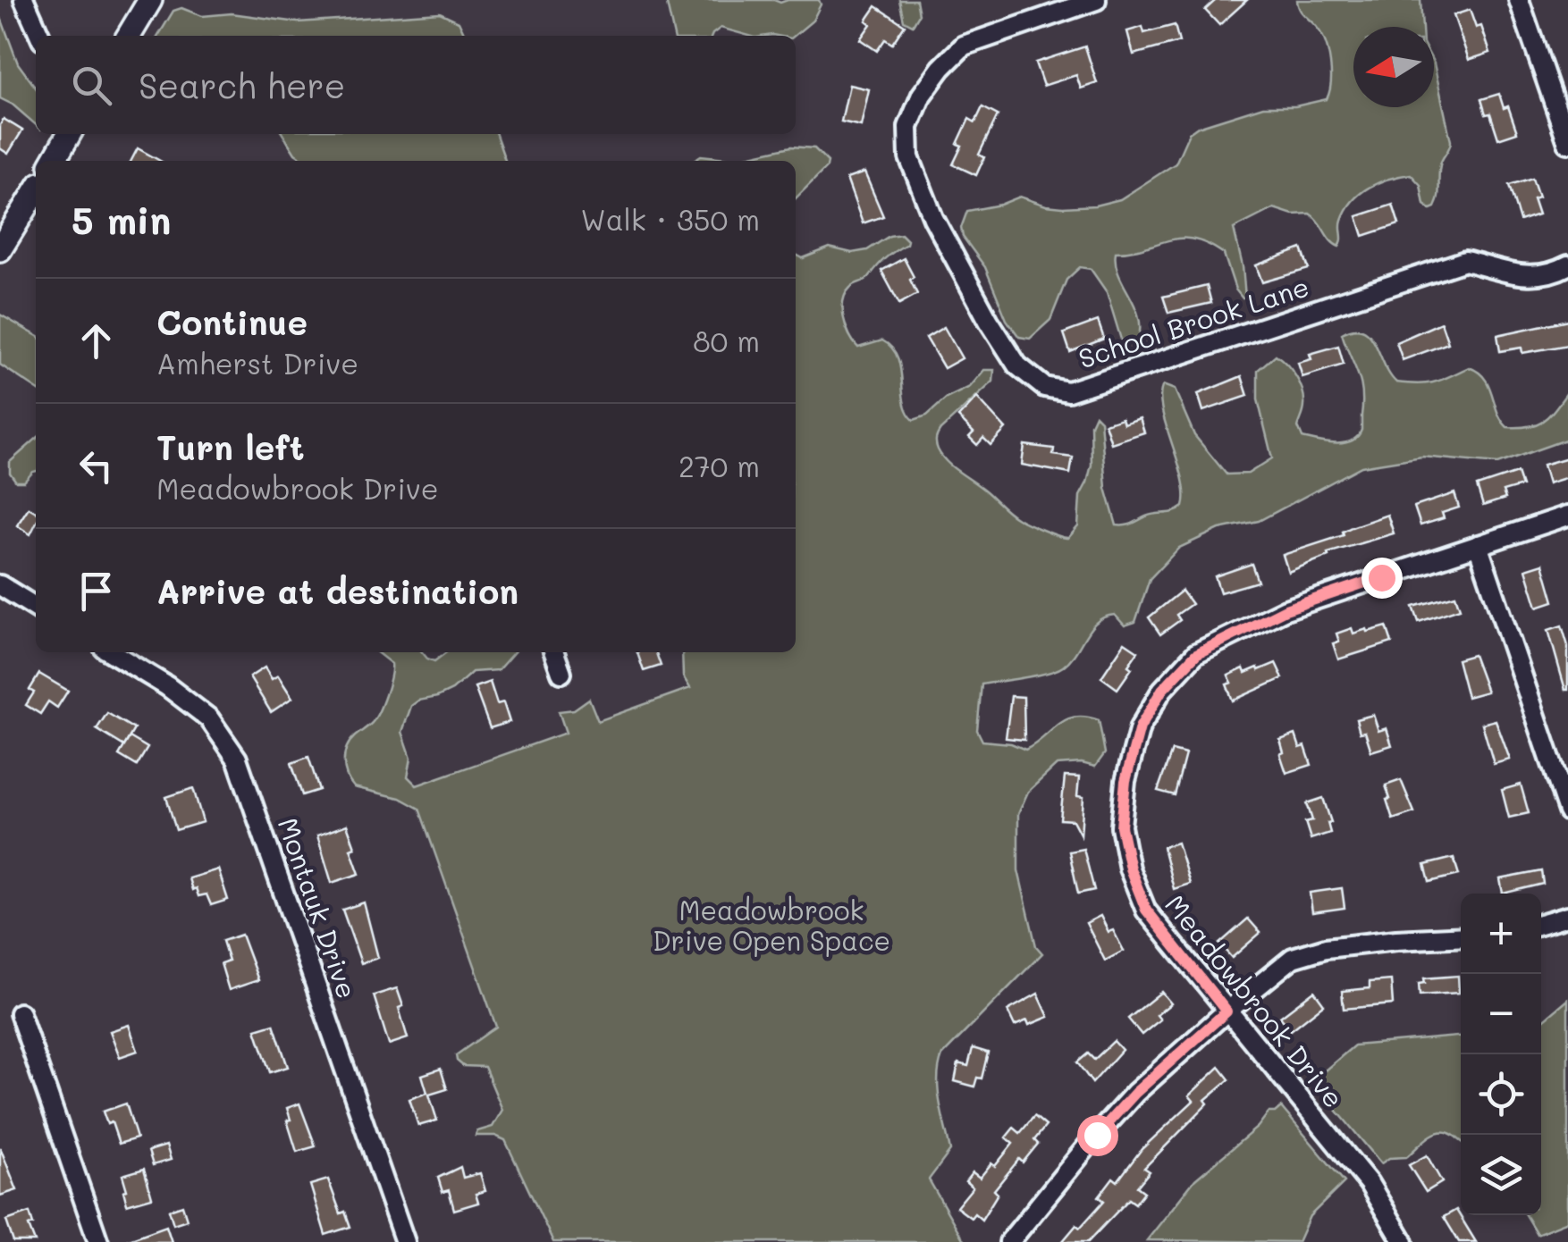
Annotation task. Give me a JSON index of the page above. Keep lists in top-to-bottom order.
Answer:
{
  "streets": {
    "street": ["School Brook Lane", "Montauk Drive", "Meadowbrook Drive"]
  },
  "parks": ["Meadowbrook Drive Open Space"],
  "north": "left",
  "page": {
    "search": "Search here",
    "heading": ["5 min", "Walk · 350 m"],
    "list": [
      ["Continue", "Amherst Drive", "80 m"],
      ["Turn left", "Meadowbrook Drive", "270 m"],
      "Arrive at destination"
    ],
    "map_buttons": ["+", "−"]
  }
}
